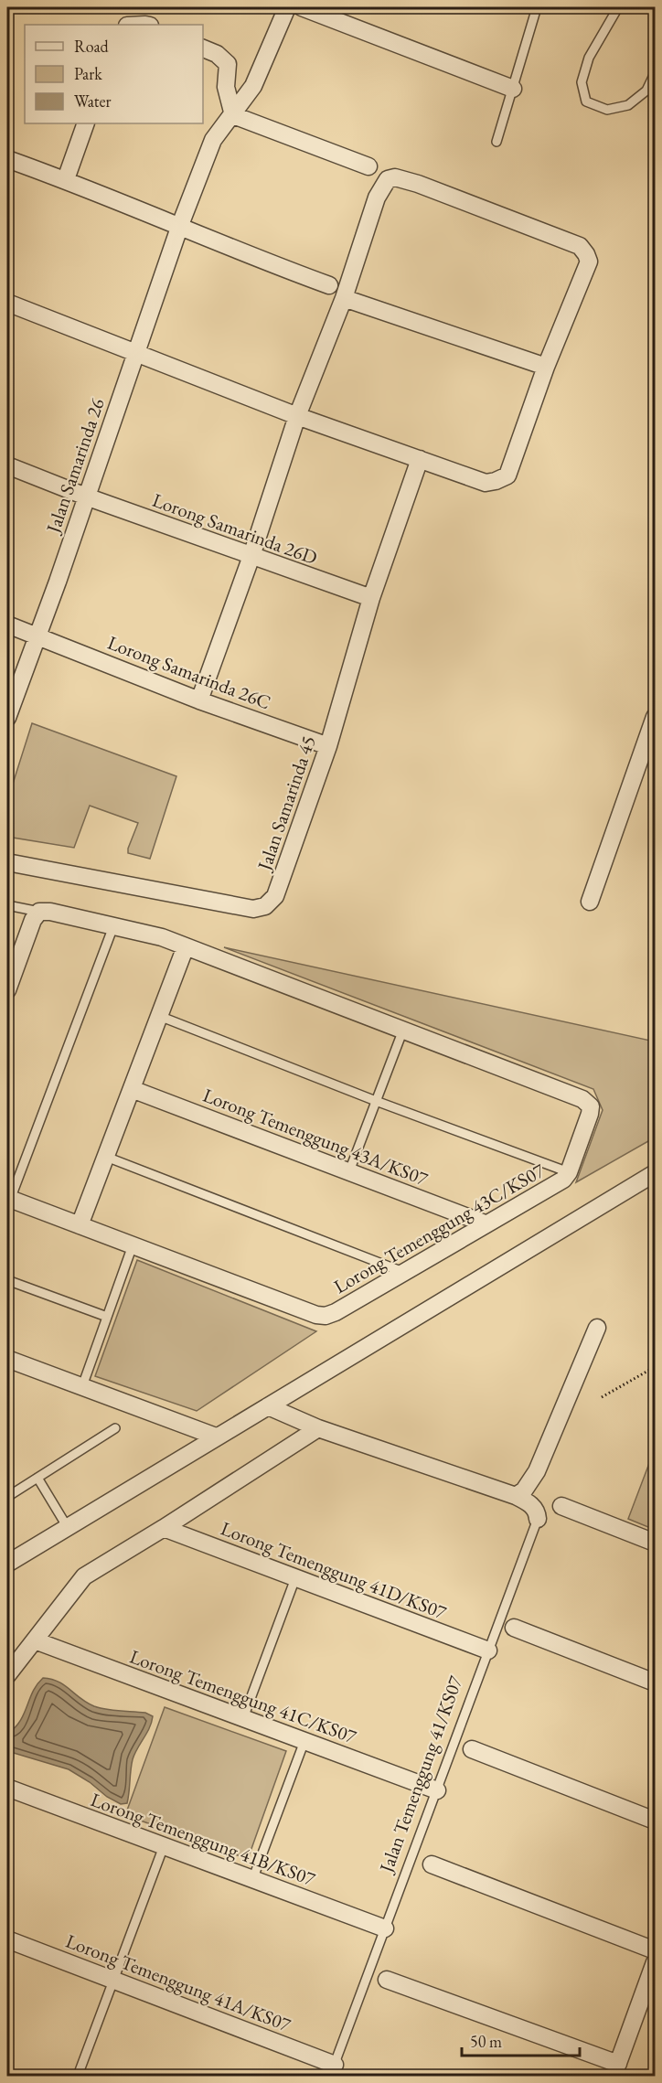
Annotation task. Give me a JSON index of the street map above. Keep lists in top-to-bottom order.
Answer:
{
  "streets": {
    "street": [
      "Jalan Samarinda 26",
      "Lorong Samarinda 26D",
      "Lorong Samarinda 26C",
      "Jalan Samarinda 45",
      "Lorong Temenggung 43A/KS07",
      "Lorong Temenggung 43C/KS07",
      "Lorong Temenggung 41D/KS07",
      "Lorong Temenggung 41C/KS07",
      "Jalan Temenggung 41/KS07",
      "Lorong Temenggung 41B/KS07",
      "Lorong Temenggung 41A/KS07"
    ]
  },
  "crossings": [
    ["Jalan Samarinda 26", "Lorong Samarinda 26D"],
    ["Jalan Samarinda 26", "Lorong Samarinda 26C"],
    ["Lorong Samarinda 26D", "Jalan Samarinda 45"],
    ["Lorong Samarinda 26C", "Jalan Samarinda 45"],
    ["Lorong Temenggung 43A/KS07", "Lorong Temenggung 43C/KS07"],
    ["Lorong Temenggung 41D/KS07", "Jalan Temenggung 41/KS07"],
    ["Lorong Temenggung 41C/KS07", "Jalan Temenggung 41/KS07"],
    ["Jalan Temenggung 41/KS07", "Lorong Temenggung 41B/KS07"],
    ["Jalan Temenggung 41/KS07", "Lorong Temenggung 41A/KS07"]
  ],
  "legend": ["Road", "Park", "Water"],
  "scale_bar": "50 m"
}
